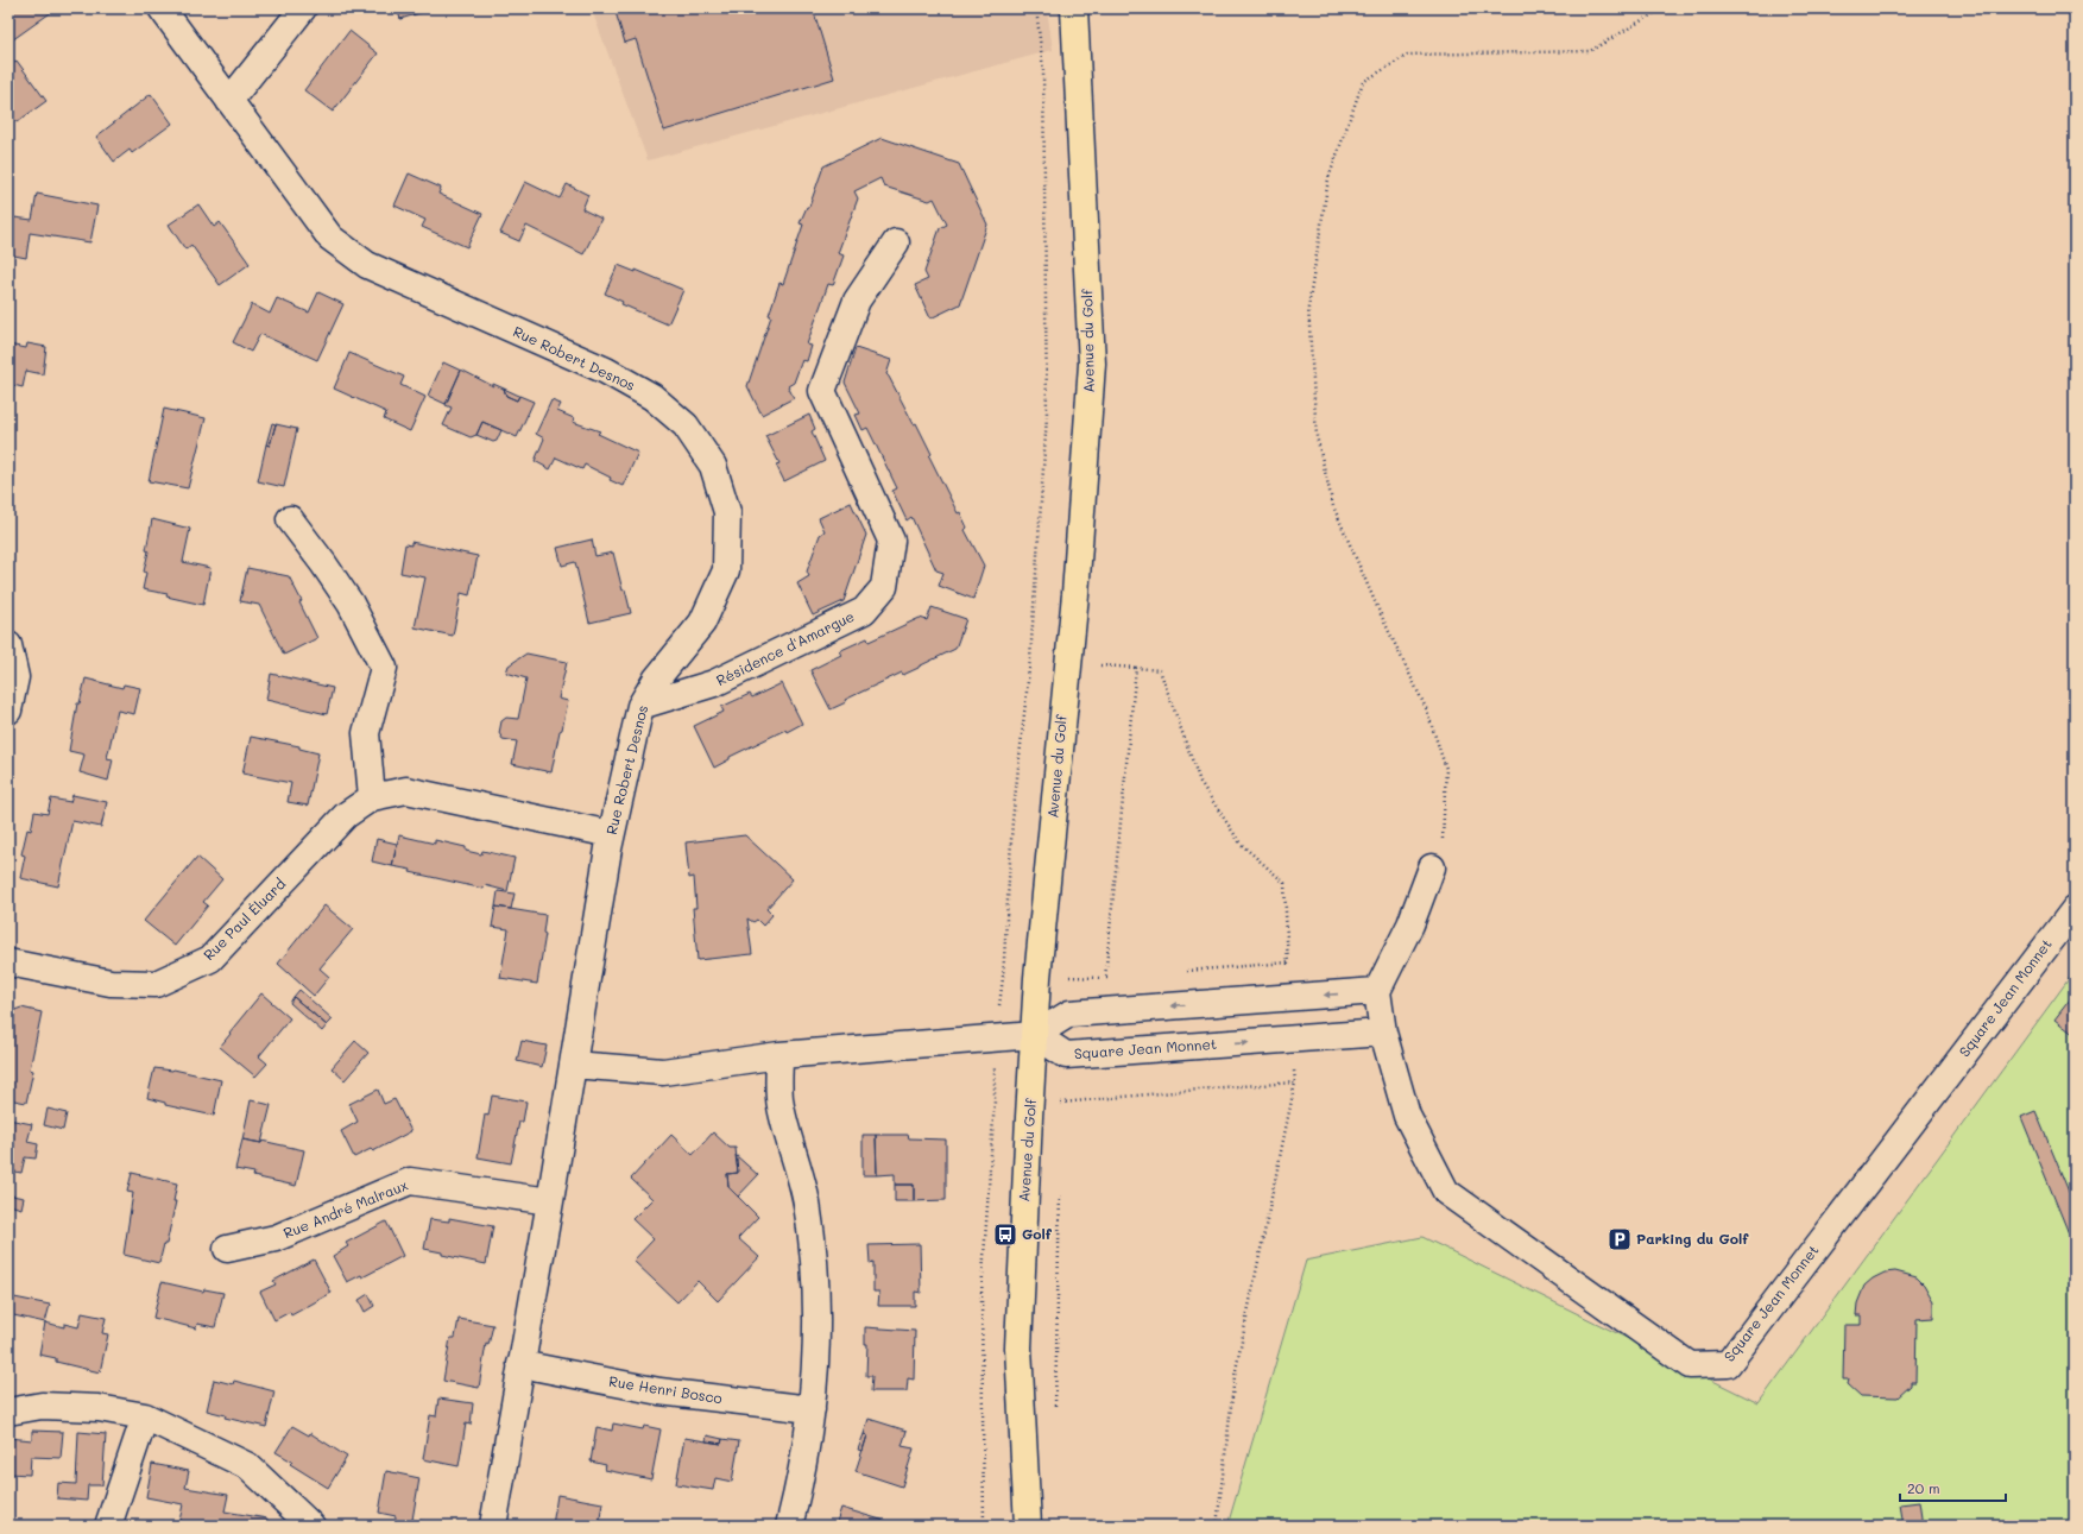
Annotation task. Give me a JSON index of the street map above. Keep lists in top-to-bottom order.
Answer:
{
  "streets": {
    "main road": ["Avenue du Golf"],
    "street": [
      "Rue Robert Desnos",
      "Résidence d'Amargue",
      "Rue Paul Éluard",
      "Square Jean Monnet",
      "Rue André Malraux",
      "Rue Henri Bosco"
    ]
  },
  "crossings": [
    ["Avenue du Golf", "Square Jean Monnet"],
    ["Rue Robert Desnos", "Résidence d'Amargue"],
    ["Rue Robert Desnos", "Rue Paul Éluard"]
  ],
  "places": {
    "bus stop": ["Golf"],
    "parking": ["Parking du Golf"]
  },
  "scale_bar": "20 m"
}
